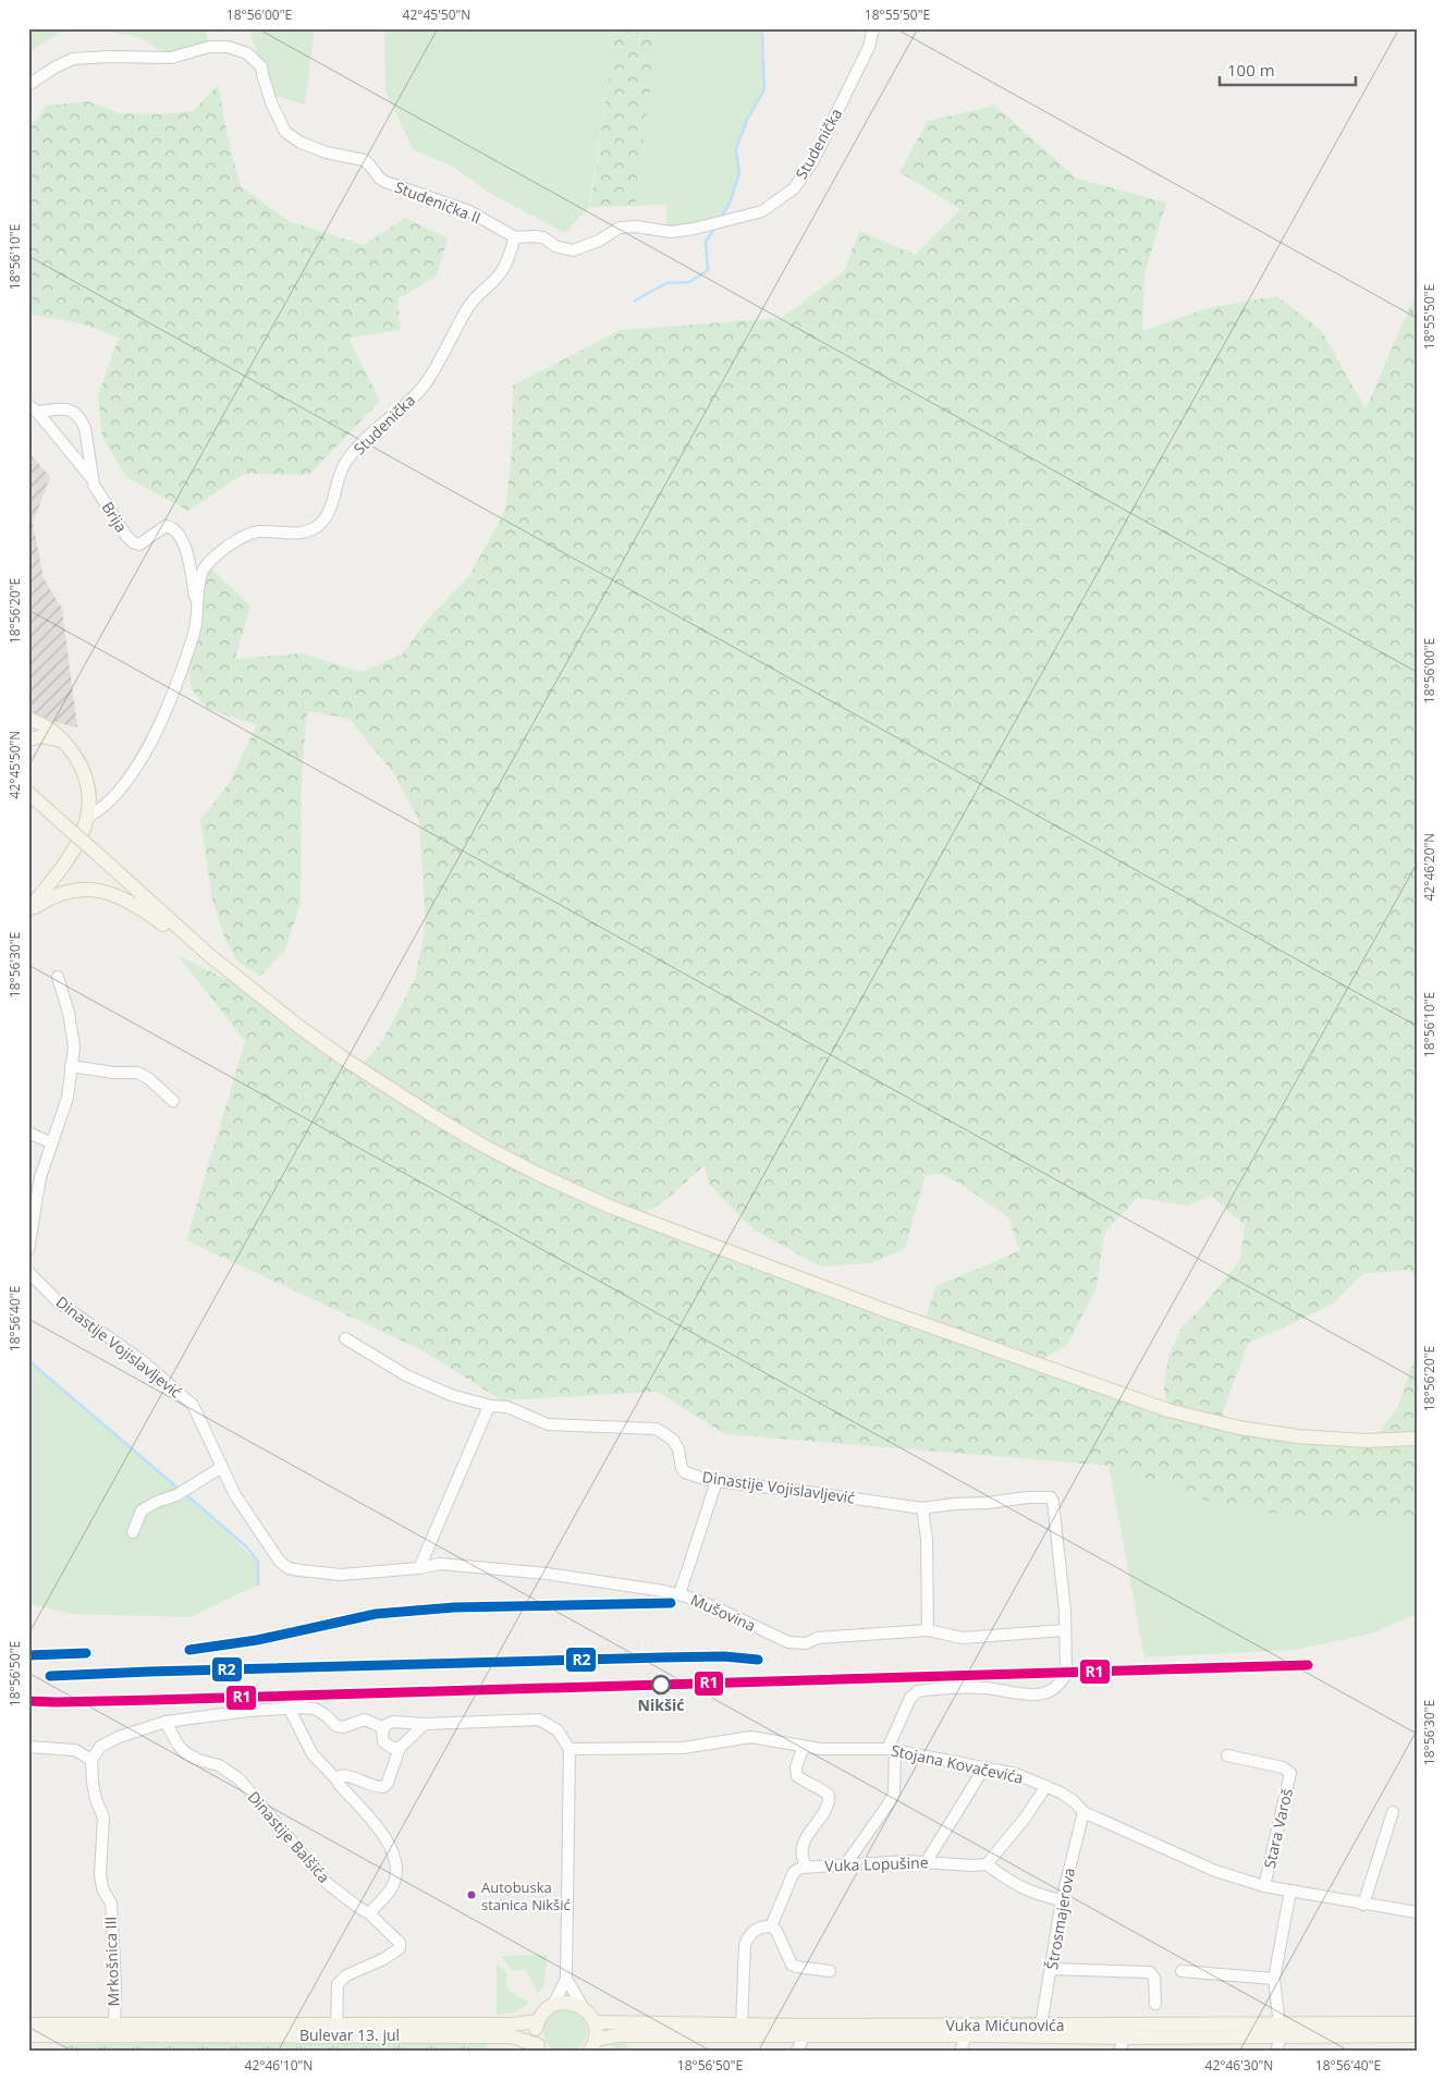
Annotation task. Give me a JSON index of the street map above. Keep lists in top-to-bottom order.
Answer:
{
  "streets": {
    "main road": ["Vuka Mićunovića", "Bulevar 13. jul"],
    "street": [
      "Studenička",
      "Studenička II",
      "Brija",
      "Dinastije Vojislavljević",
      "Mušovina",
      "Stojana Kovačevića",
      "Stara Varoš",
      "Dinastije Balšića",
      "Vuka Lopušine",
      "Štrosmajerova",
      "Mrkošnica III"
    ]
  },
  "crossings": [
    ["Studenička", "Studenička II"],
    ["Studenička", "Brija"],
    ["Dinastije Vojislavljević", "Mušovina"],
    ["Stojana Kovačevića", "Stara Varoš"],
    ["Stojana Kovačevića", "Štrosmajerova"],
    ["Dinastije Balšića", "Bulevar 13. jul"],
    ["Štrosmajerova", "Vuka Mićunovića"],
    ["Mrkošnica III", "Bulevar 13. jul"]
  ],
  "places": ["Nikšić", "Autobuska stanica Nikšić"],
  "lines": ["transit line R2", "transit line R1"],
  "scale_bar": "100 m",
  "coordinates": [
    "18°56'00\"E",
    "42°45'50\"N",
    "18°55'50\"E",
    "18°56'10\"E",
    "18°56'20\"E",
    "42°46'20\"N",
    "18°56'30\"E",
    "18°56'40\"E",
    "18°56'50\"E",
    "42°46'10\"N",
    "42°46'30\"N"
  ]
}
